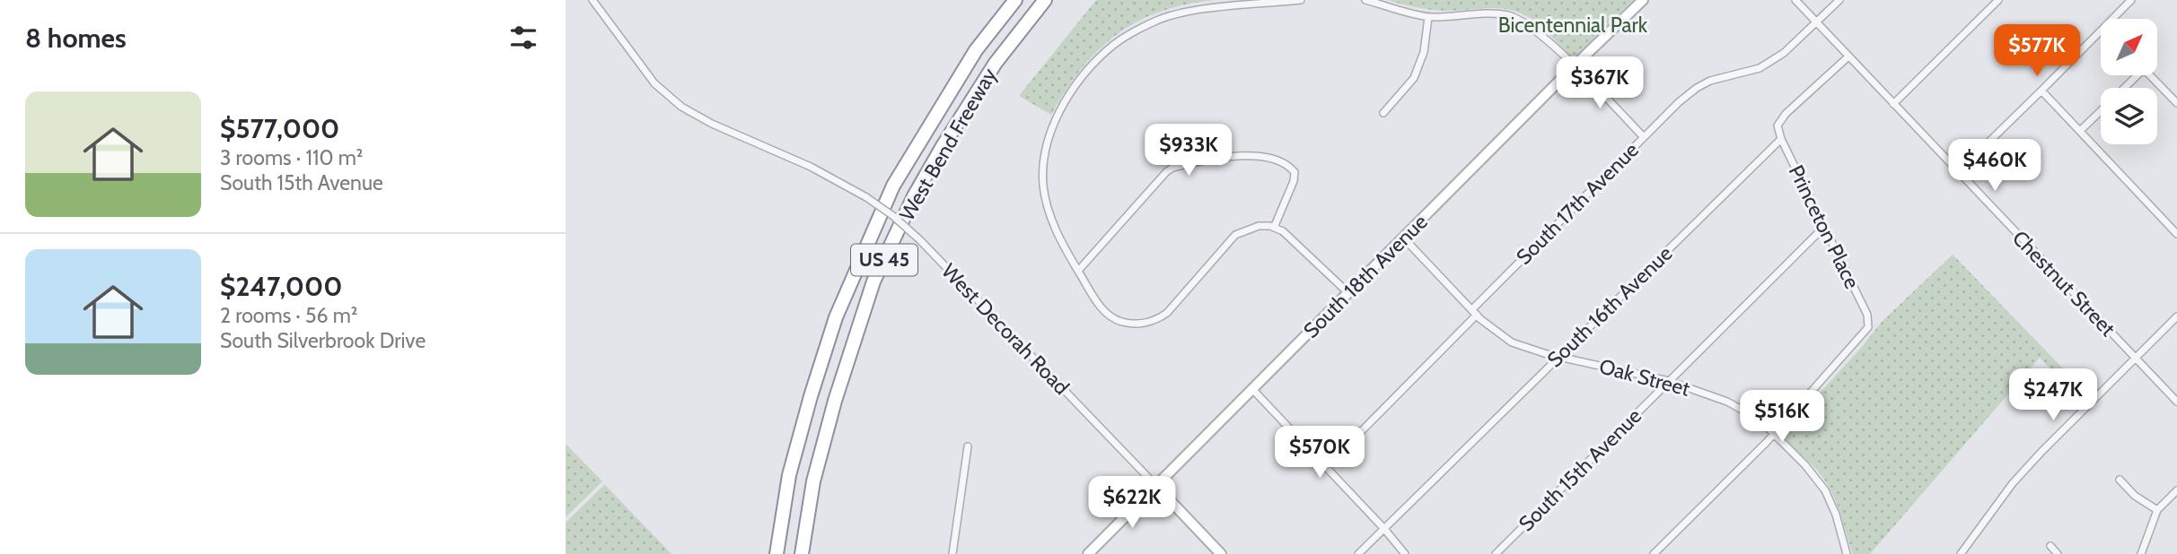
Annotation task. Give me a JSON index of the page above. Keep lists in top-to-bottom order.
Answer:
{
  "streets": {
    "highway": ["West Bend Freeway", "US 45"],
    "street": [
      "South 17th Avenue",
      "Princeton Place",
      "South 18th Avenue",
      "Chestnut Street",
      "South 16th Avenue",
      "West Decorah Road",
      "Oak Street",
      "South 15th Avenue"
    ]
  },
  "crossings": [
    ["South 17th Avenue", "Chestnut Street"],
    ["South 17th Avenue", "Oak Street"],
    ["Princeton Place", "South 16th Avenue"],
    ["Princeton Place", "Oak Street"],
    ["Princeton Place", "South 15th Avenue"],
    ["South 18th Avenue", "West Decorah Road"],
    ["South 18th Avenue", "Oak Street"],
    ["South 16th Avenue", "Oak Street"],
    ["Oak Street", "South 15th Avenue"]
  ],
  "parks": ["Bicentennial Park"],
  "north": "top right",
  "page": {
    "heading": "8 homes",
    "price": [
      "$577K",
      "$367K",
      "$933K",
      "$460K",
      "$247K",
      "$516K",
      "$570K",
      "$622K"
    ],
    "list": [
      {
        "name": "$577,000",
        "note": "3 rooms · 110 m² · South 15th Avenue"
      },
      {
        "name": "$247,000",
        "note": "2 rooms · 56 m² · South Silverbrook Drive"
      }
    ]
  }
}
